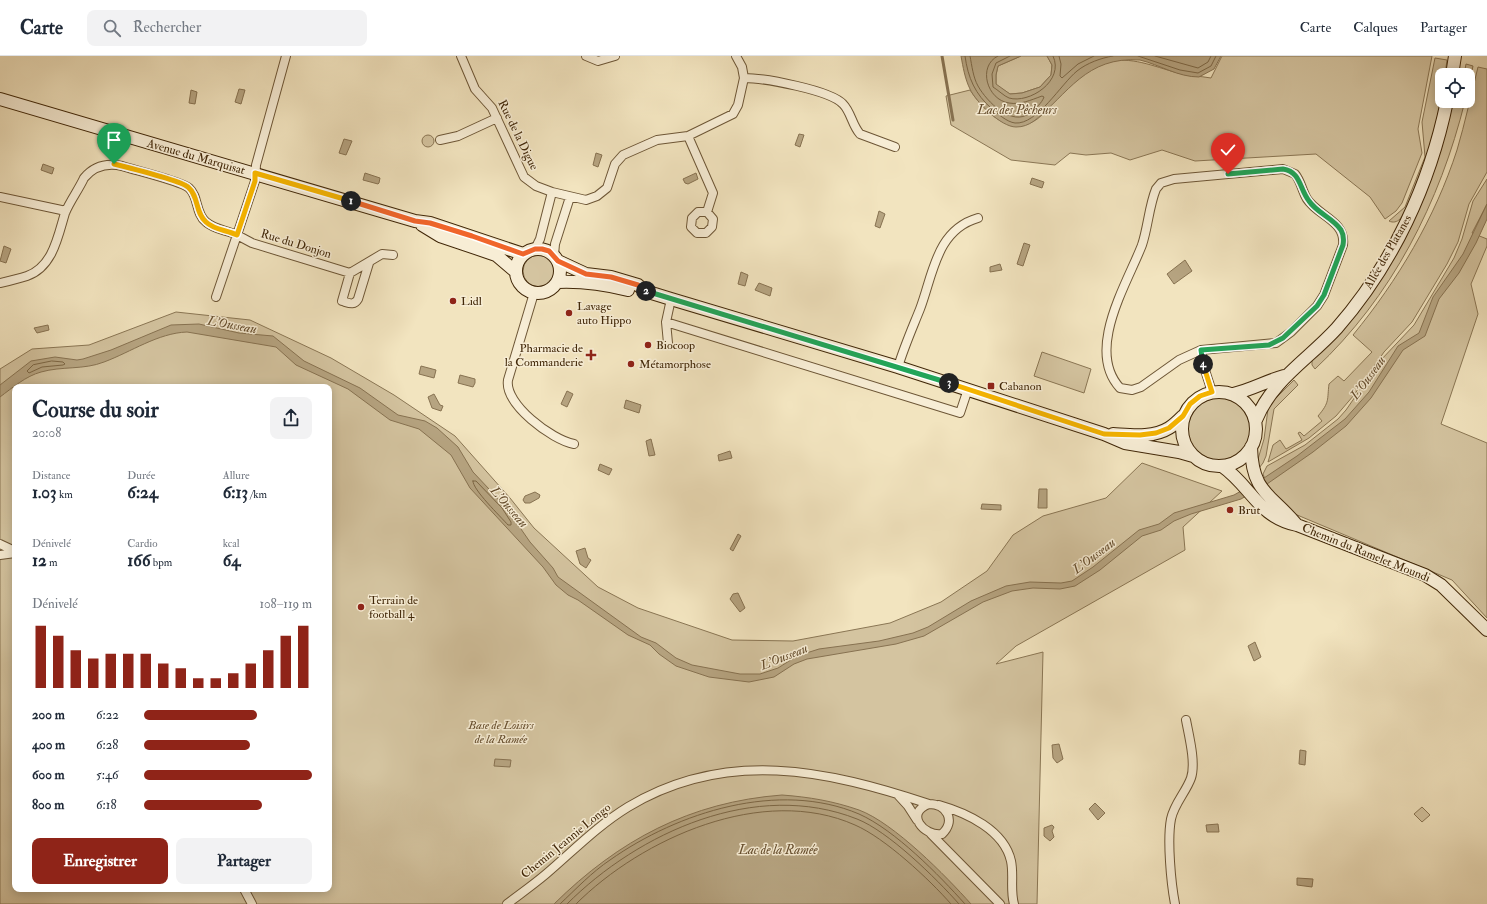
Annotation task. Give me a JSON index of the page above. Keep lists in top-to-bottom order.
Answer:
{
  "streets": {
    "main road": ["Avenue du Marquisat", "Allée des Platanes", "Chemin du Ramelet Moundi"],
    "street": ["Rue de la Digue", "Rue du Donjon", "Chemin Jeannie Longo"]
  },
  "crossings": [
    ["Allée des Platanes", "Chemin du Ramelet Moundi"]
  ],
  "water": ["Lac des Pêcheurs", "L'Ousseau", "Lac de la Ramée"],
  "parks": ["Base de Loisirs de la Ramée"],
  "places": {
    "other": [
      "Lidl",
      "Lavage auto Hippo",
      "Biocoop",
      "Métamorphose",
      "Brut",
      "Terrain de football 4"
    ],
    "health": ["Pharmacie de la Commanderie"],
    "transit": ["Cabanon"]
  },
  "page": {
    "header": "Carte",
    "search": "Rechercher",
    "nav": ["Carte", "Calques", "Partager"],
    "pins": [
      "1",
      "2",
      "4",
      "3"
    ],
    "heading": ["Course du soir", "20:08"],
    "stats": [
      ["Distance", "1.03 km"],
      ["Durée", "6:24"],
      ["Allure", "6:13 /km"],
      ["Dénivelé", "12 m"],
      ["Cardio", "166 bpm"],
      ["kcal", "64"]
    ],
    "chart": ["Dénivelé", "108–119 m"],
    "list": [
      {
        "name": "200 m",
        "note": "6:22"
      },
      {
        "name": "400 m",
        "note": "6:28"
      },
      {
        "name": "600 m",
        "note": "5:46"
      },
      {
        "name": "800 m",
        "note": "6:18"
      }
    ],
    "buttons": ["Enregistrer", "Partager"]
  }
}
